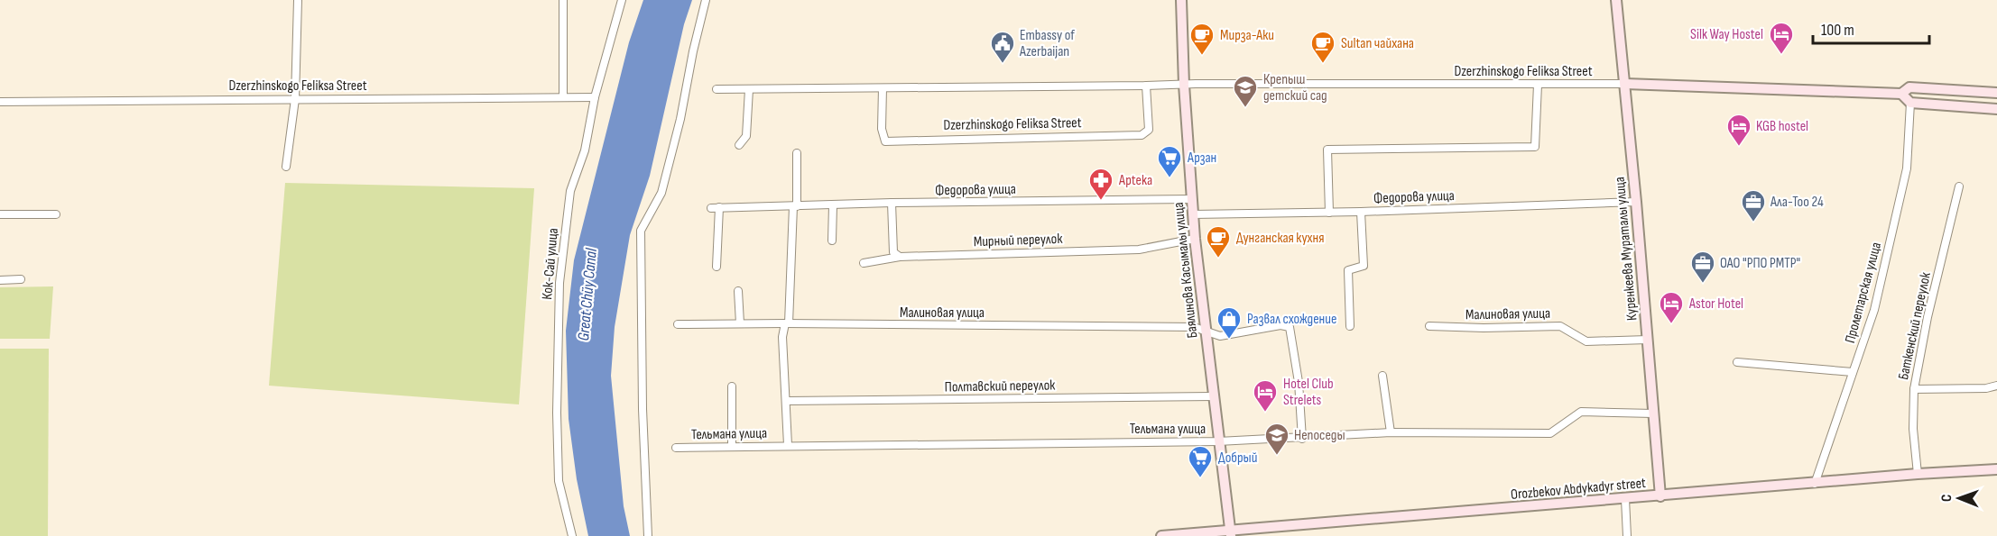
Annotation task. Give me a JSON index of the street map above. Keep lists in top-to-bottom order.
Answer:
{
  "streets": {
    "street": [
      "Dzerzhinskogo Feliksa Street",
      "Федорова улица",
      "Мирный переулок",
      "Куренкеева Мураталы улица",
      "Кок-Сай улица",
      "Баялинова Касымалы улица",
      "Пролетарская улица",
      "Малиновая улица",
      "Баткенский переулок",
      "Полтавский переулок",
      "Тельмана улица",
      "Orozbekov Abdykadyr street"
    ]
  },
  "crossings": [
    ["Dzerzhinskogo Feliksa Street", "Куренкеева Мураталы улица"],
    ["Dzerzhinskogo Feliksa Street", "Кок-Сай улица"],
    ["Dzerzhinskogo Feliksa Street", "Баялинова Касымалы улица"],
    ["Федорова улица", "Куренкеева Мураталы улица"],
    ["Федорова улица", "Баялинова Касымалы улица"],
    ["Мирный переулок", "Баялинова Касымалы улица"],
    ["Куренкеева Мураталы улица", "Малиновая улица"],
    ["Куренкеева Мураталы улица", "Тельмана улица"],
    ["Куренкеева Мураталы улица", "Orozbekov Abdykadyr street"],
    ["Баялинова Касымалы улица", "Малиновая улица"],
    ["Баялинова Касымалы улица", "Полтавский переулок"],
    ["Баялинова Касымалы улица", "Тельмана улица"],
    ["Баялинова Касымалы улица", "Orozbekov Abdykadyr street"],
    ["Пролетарская улица", "Orozbekov Abdykadyr street"],
    ["Малиновая улица", "Тельмана улица"],
    ["Баткенский переулок", "Orozbekov Abdykadyr street"]
  ],
  "water": ["Great Chüy Canal"],
  "places": {
    "hotel": [
      "Silk Way Hostel",
      "KGB hostel",
      "Astor Hotel",
      "Hotel Club Strelets"
    ],
    "cafe": ["Мирза-Аки", "Sultan чайхана", "Дунганская кухня"],
    "public building": ["Embassy of Azerbaijan"],
    "school or university": ["Крепыш детский сад", "Непоседы"],
    "supermarket": ["Арзан", "Добрый"],
    "pharmacy": ["Apteka"],
    "office": ["Ала-Тоо 24", "ОАО \"РПО РМТР\""],
    "shop": ["Развал схождение"]
  },
  "scale_bar": "100 m",
  "north": "left"
}
